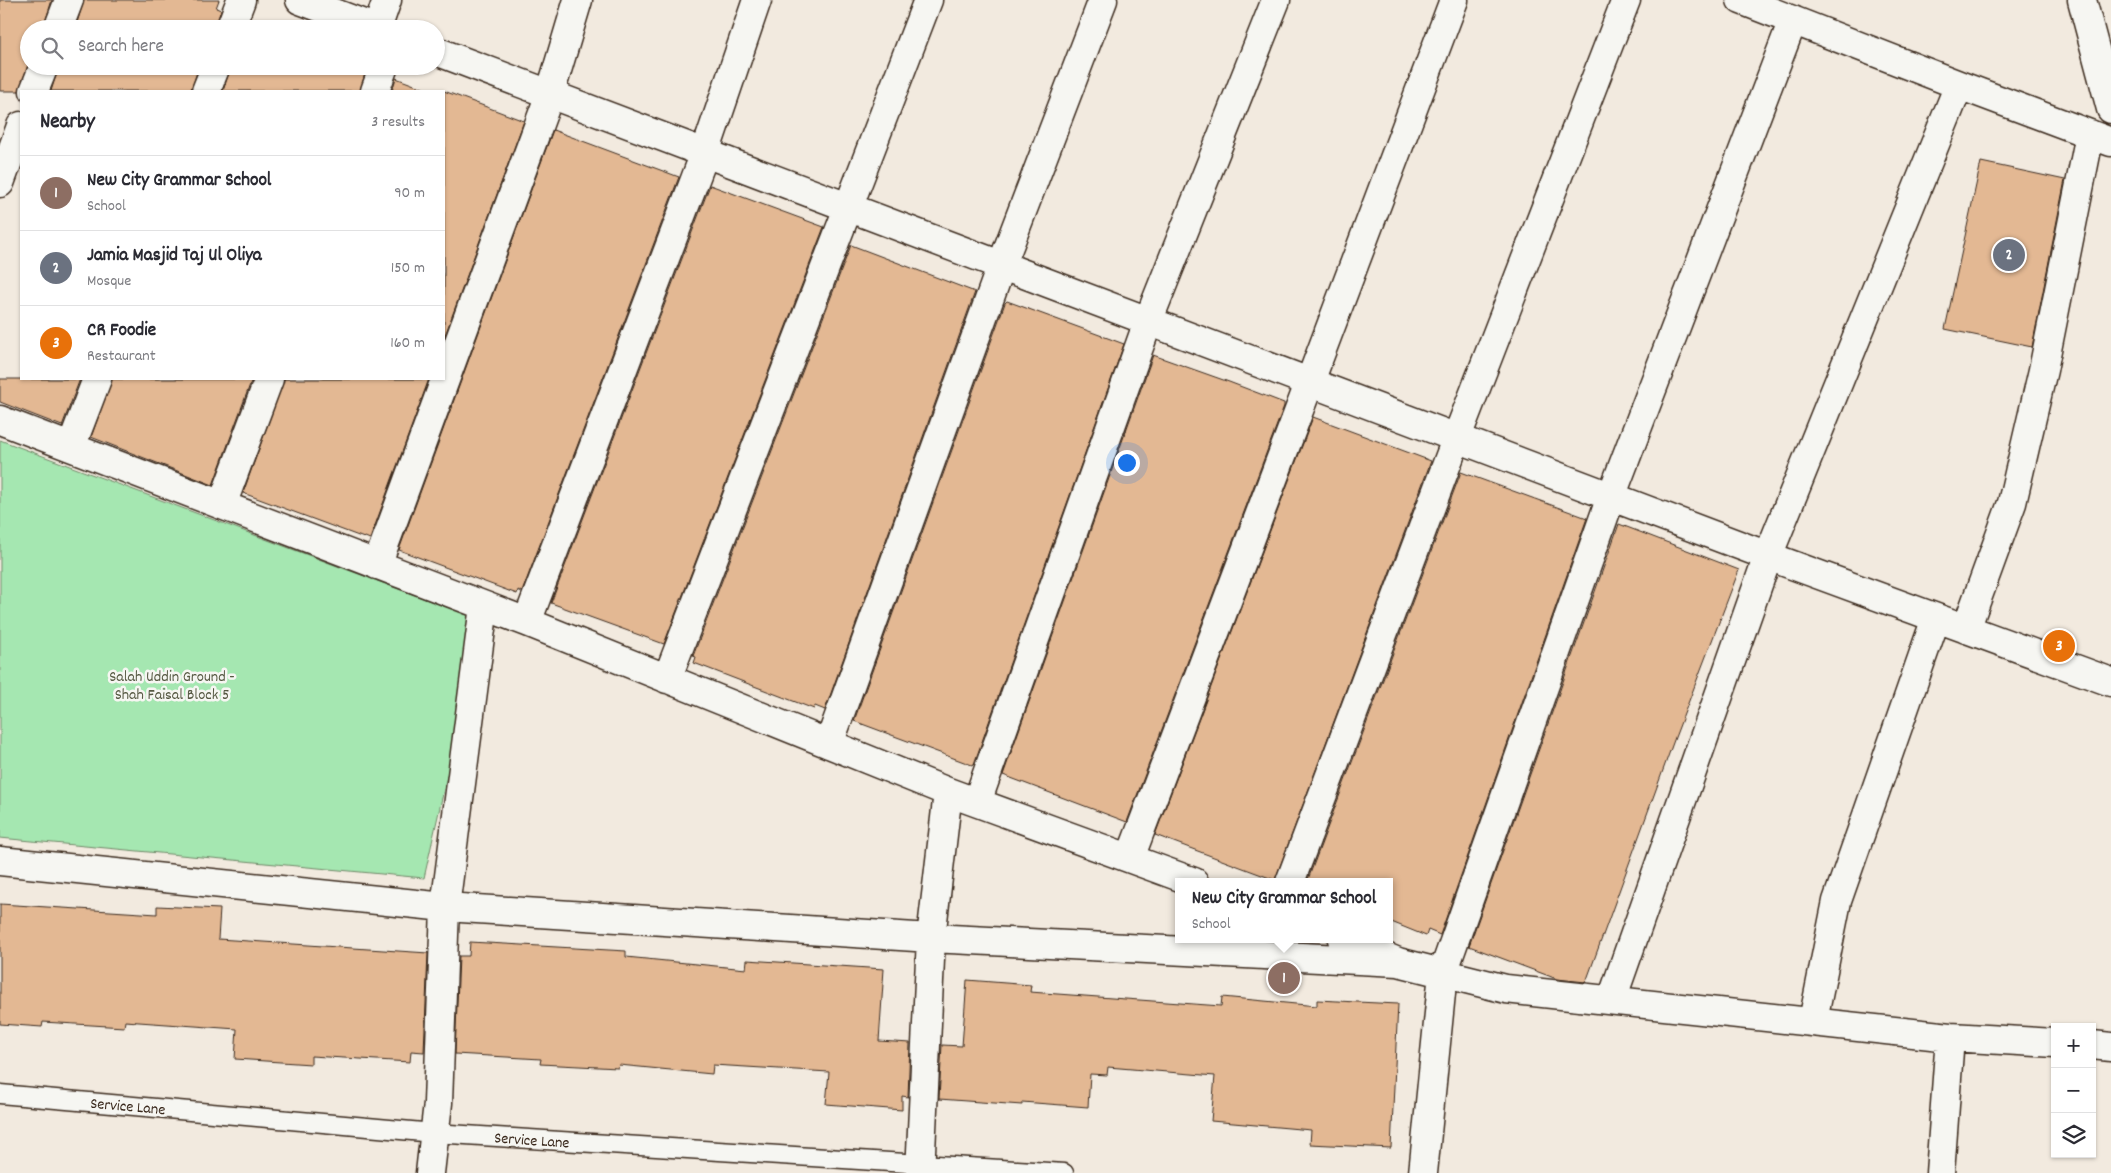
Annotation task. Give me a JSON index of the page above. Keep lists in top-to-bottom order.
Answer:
{
  "streets": {
    "lane": ["Service Lane"]
  },
  "parks": ["Salah Uddin Ground - Shah Faisal Block 5"],
  "page": {
    "search": "Search here",
    "heading": ["Nearby", "3 results"],
    "list": [
      {
        "mark": "1",
        "name": "New City Grammar School",
        "note": "School",
        "value": "90 m"
      },
      {
        "mark": "2",
        "name": "Jamia Masjid Taj Ul Oliya",
        "note": "Mosque",
        "value": "150 m"
      },
      {
        "mark": "3",
        "name": "CR Foodie",
        "note": "Restaurant",
        "value": "160 m"
      }
    ],
    "pins": ["2", "3", "1"],
    "popup": ["New City Grammar School", "School"],
    "map_buttons": ["+", "−"]
  }
}
